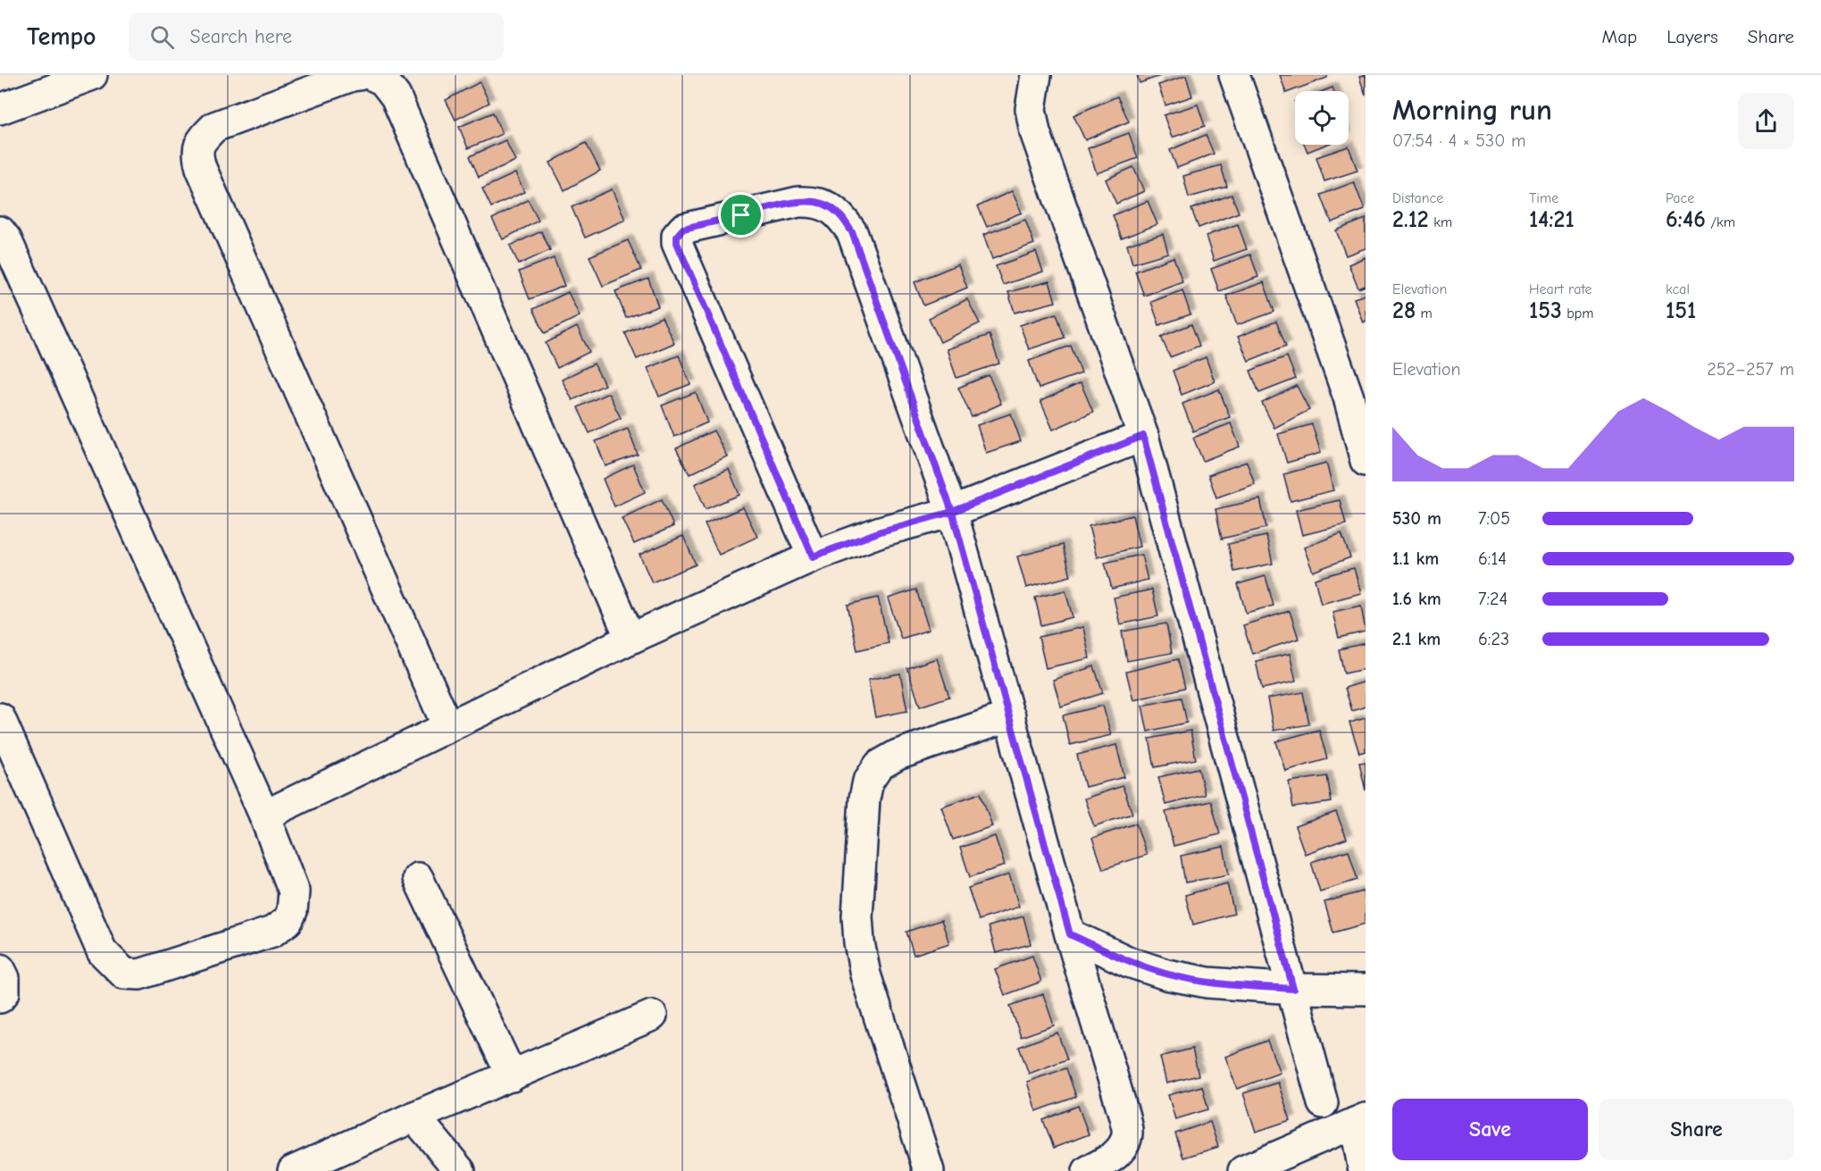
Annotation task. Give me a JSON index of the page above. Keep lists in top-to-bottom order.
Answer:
{
  "page": {
    "header": "Tempo",
    "search": "Search here",
    "nav": ["Map", "Layers", "Share"],
    "heading": ["Morning run", "07:54 · 4 × 530 m"],
    "stats": [
      ["Distance", "2.12 km"],
      ["Time", "14:21"],
      ["Pace", "6:46 /km"],
      ["Elevation", "28 m"],
      ["Heart rate", "153 bpm"],
      ["kcal", "151"]
    ],
    "chart": ["Elevation", "252–257 m"],
    "list": [
      {
        "name": "530 m",
        "note": "7:05"
      },
      {
        "name": "1.1 km",
        "note": "6:14"
      },
      {
        "name": "1.6 km",
        "note": "7:24"
      },
      {
        "name": "2.1 km",
        "note": "6:23"
      }
    ],
    "buttons": ["Save", "Share"]
  }
}
